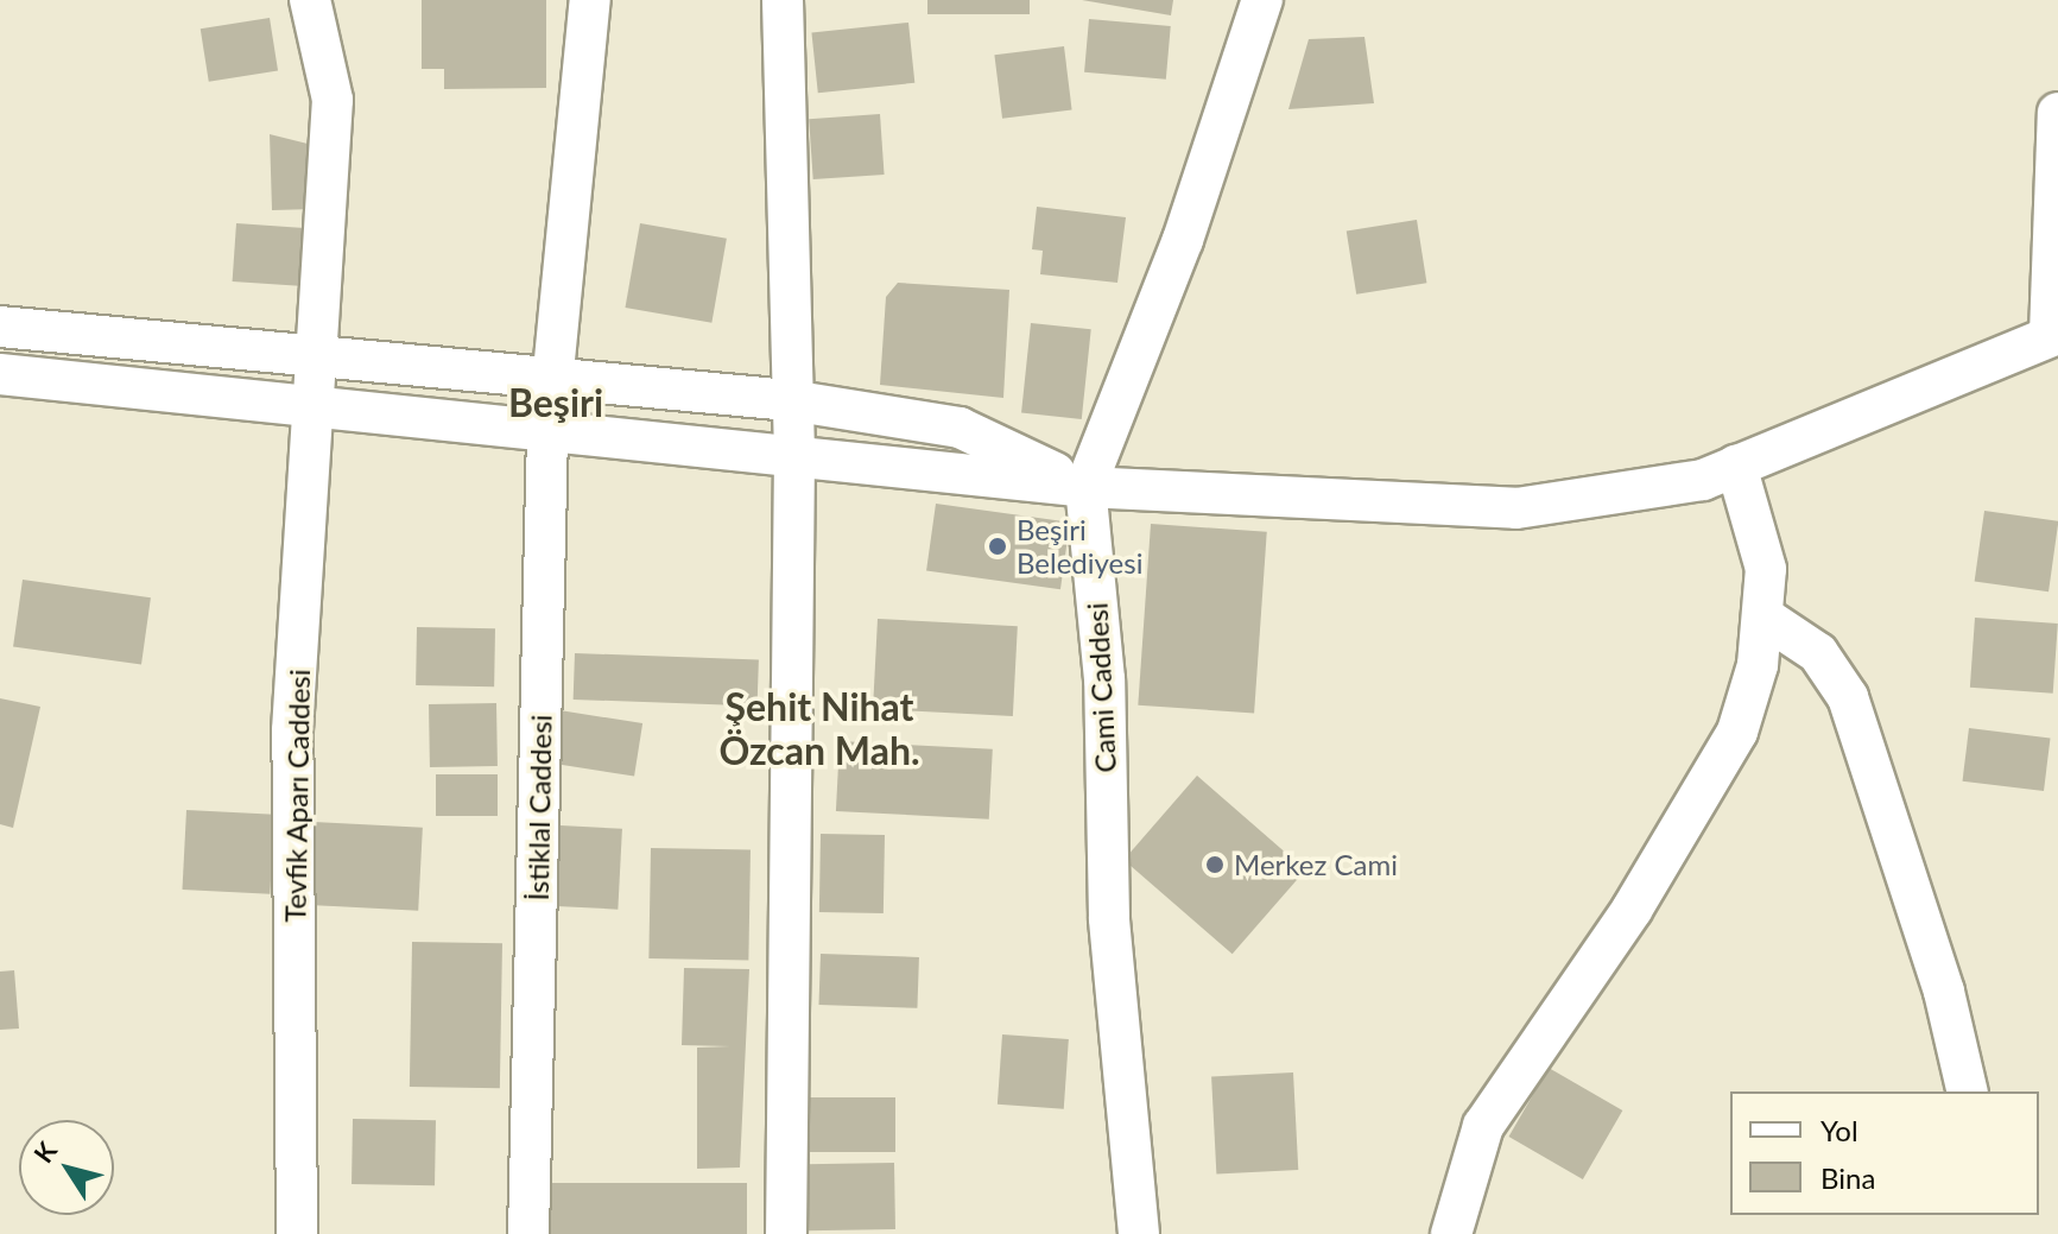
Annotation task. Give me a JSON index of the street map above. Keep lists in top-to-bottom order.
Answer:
{
  "streets": {
    "street": ["Cami Caddesi", "Tevfik Aparı Caddesi", "İstiklal Caddesi"]
  },
  "districts": ["Beşiri", "Şehit Nihat Özcan Mah."],
  "places": ["Beşiri Belediyesi", "Merkez Cami"],
  "legend": ["Yol", "Bina"],
  "north": "top left"
}
